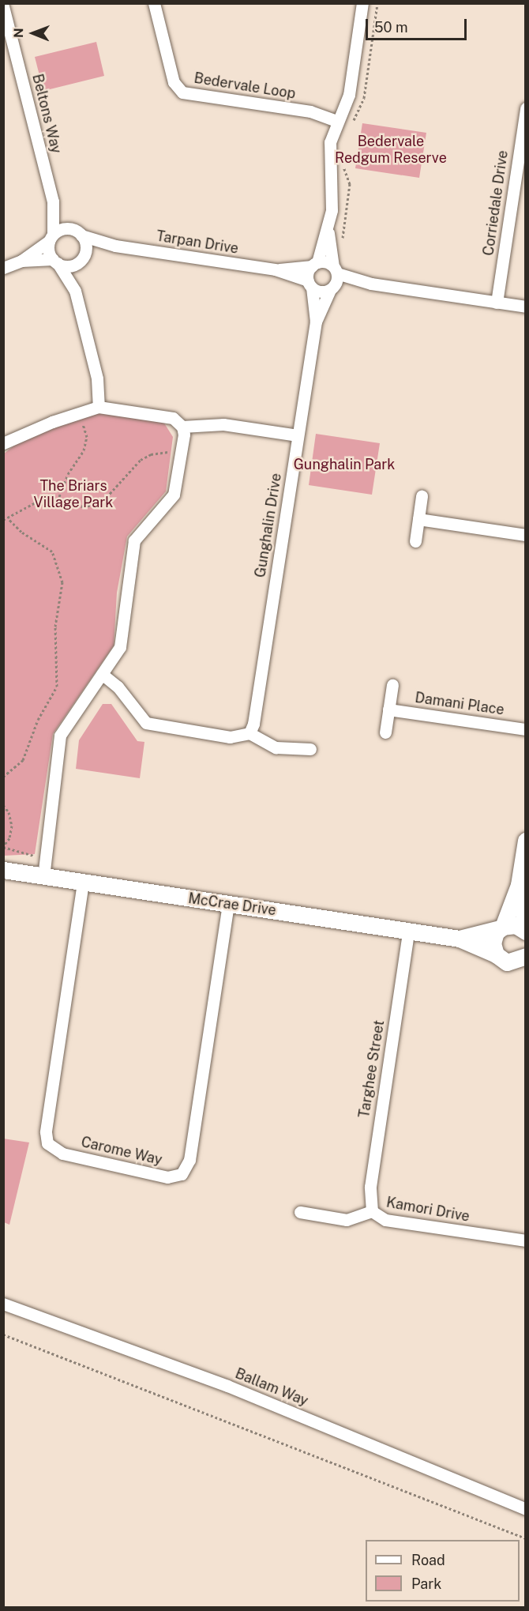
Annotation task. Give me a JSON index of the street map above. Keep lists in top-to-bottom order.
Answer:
{
  "streets": {
    "street": [
      "Bedervale Loop",
      "Beltons Way",
      "Corriedale Drive",
      "Tarpan Drive",
      "Gunghalin Drive",
      "Damani Place",
      "McCrae Drive",
      "Targhee Street",
      "Carome Way",
      "Kamori Drive",
      "Ballam Way"
    ]
  },
  "crossings": [
    ["Beltons Way", "Tarpan Drive"],
    ["Tarpan Drive", "Gunghalin Drive"],
    ["McCrae Drive", "Targhee Street"],
    ["McCrae Drive", "Carome Way"],
    ["Targhee Street", "Kamori Drive"]
  ],
  "parks": ["Bedervale Redgum Reserve", "Gunghalin Park", "The Briars Village Park"],
  "legend": ["Road", "Park"],
  "scale_bar": "50 m",
  "north": "left"
}
